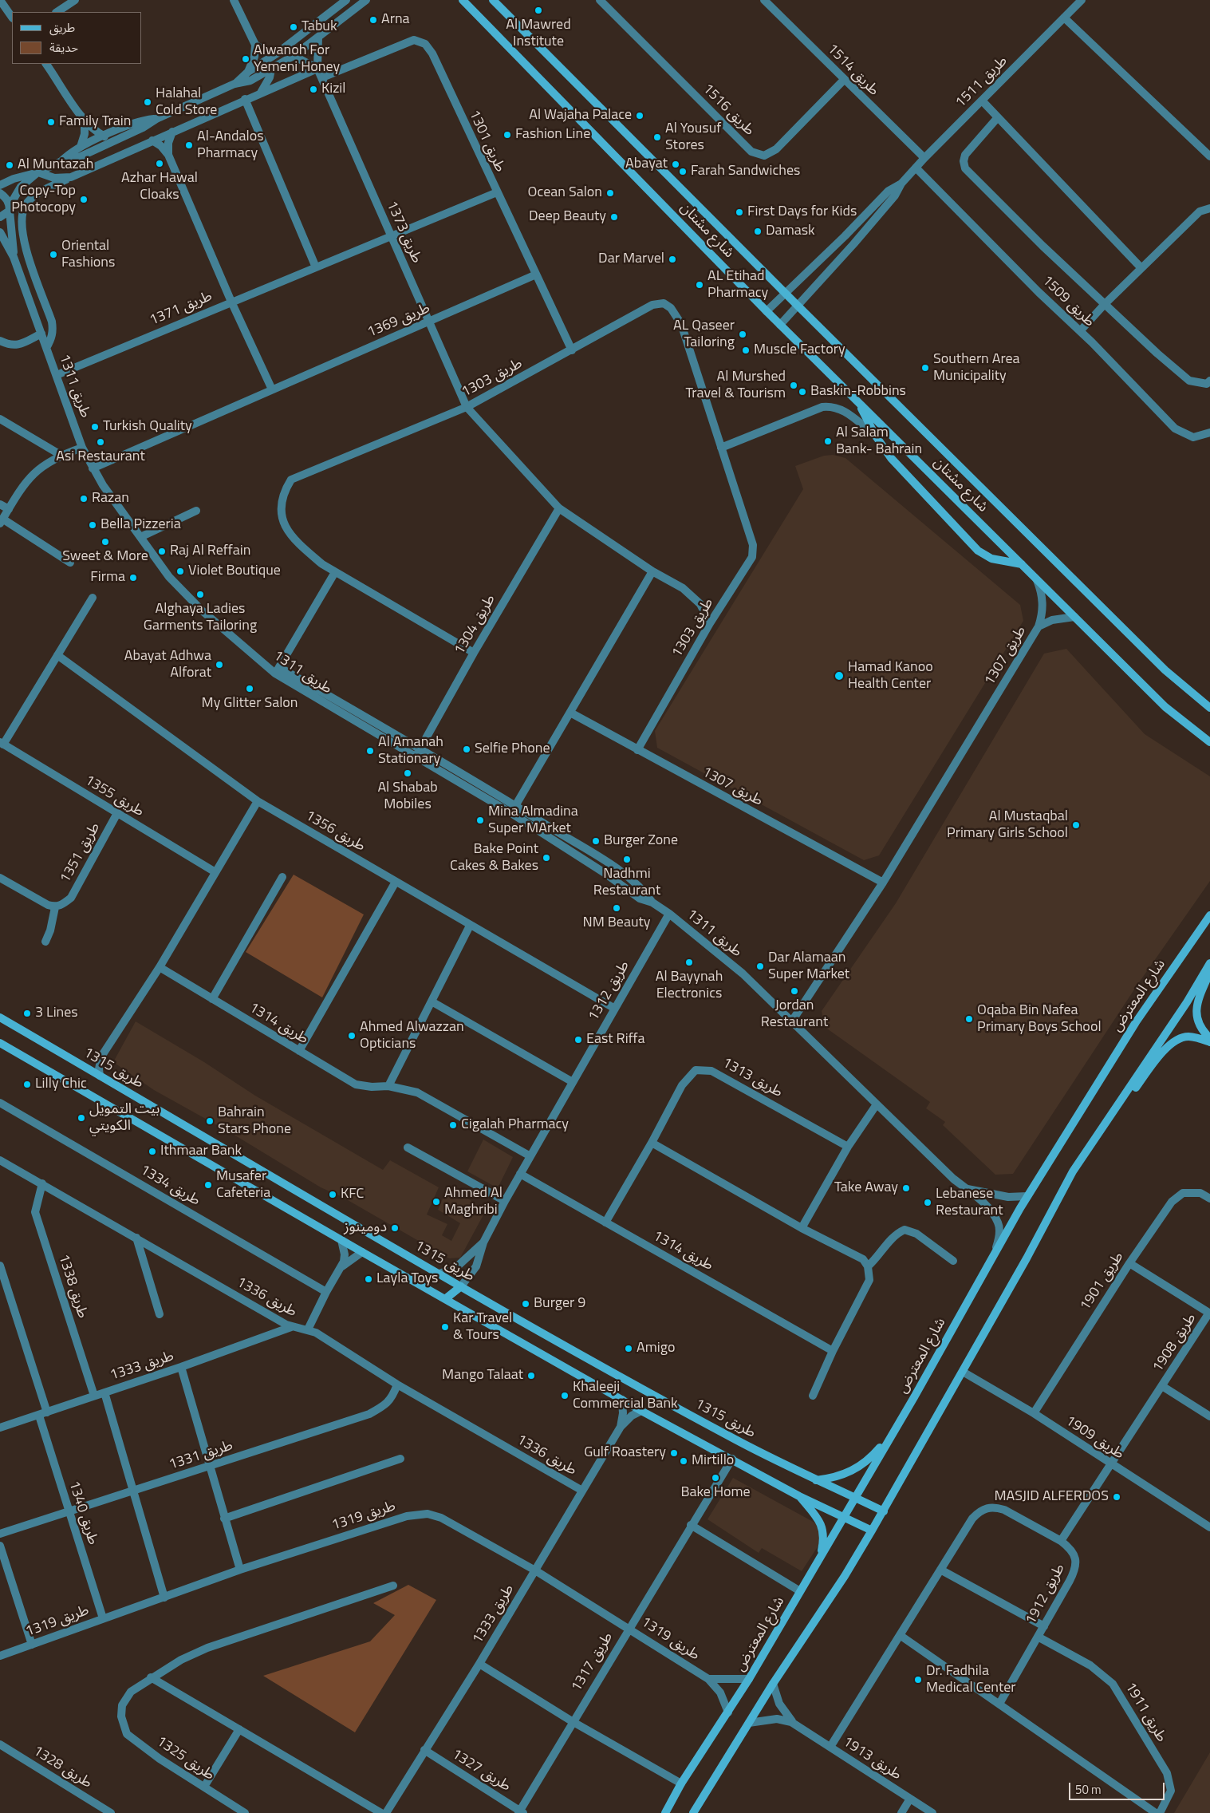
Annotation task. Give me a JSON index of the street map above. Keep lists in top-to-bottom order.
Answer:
{
  "streets": {
    "street": [
      "طريق 1514",
      "طريق 1511",
      "طريق 1516",
      "طريق 1301",
      "شارع مشتان",
      "طريق 1373",
      "طريق 1509",
      "طريق 1371",
      "طريق 1369",
      "طريق 1303",
      "طريق 1311",
      "طريق 1304",
      "طريق 1307",
      "طريق 1355",
      "طريق 1356",
      "طريق 1351",
      "طريق 1312",
      "شارع المعترض",
      "طريق 1314",
      "طريق 1315",
      "طريق 1313",
      "طريق 1334",
      "طريق 1901",
      "طريق 1338",
      "طريق 1336",
      "طريق 1908",
      "طريق 1333",
      "طريق 1909",
      "طريق 1331",
      "طريق 1340",
      "طريق 1319",
      "طريق 1912",
      "طريق 1317",
      "طريق 1911",
      "طريق 1325",
      "طريق 1913",
      "طريق 1328",
      "طريق 1327"
    ]
  },
  "crossings": [
    ["طريق 1514", "طريق 1511"],
    ["طريق 1514", "طريق 1516"],
    ["طريق 1511", "شارع مشتان"],
    ["طريق 1511", "طريق 1509"],
    ["طريق 1301", "طريق 1373"],
    ["طريق 1301", "طريق 1371"],
    ["طريق 1301", "طريق 1369"],
    ["طريق 1301", "طريق 1303"],
    ["شارع مشتان", "طريق 1307"],
    ["طريق 1373", "طريق 1371"],
    ["طريق 1373", "طريق 1369"],
    ["طريق 1373", "طريق 1303"],
    ["طريق 1371", "طريق 1311"],
    ["طريق 1369", "طريق 1311"],
    ["طريق 1303", "طريق 1304"],
    ["طريق 1303", "طريق 1307"],
    ["طريق 1311", "طريق 1304"],
    ["طريق 1311", "طريق 1307"],
    ["طريق 1311", "طريق 1312"],
    ["طريق 1311", "شارع المعترض"],
    ["طريق 1355", "طريق 1351"],
    ["طريق 1356", "طريق 1312"],
    ["طريق 1312", "طريق 1314"],
    ["طريق 1312", "طريق 1315"],
    ["شارع المعترض", "طريق 1315"],
    ["شارع المعترض", "طريق 1319"],
    ["طريق 1314", "طريق 1313"],
    ["طريق 1901", "طريق 1909"],
    ["طريق 1338", "طريق 1336"],
    ["طريق 1338", "طريق 1333"],
    ["طريق 1336", "طريق 1333"],
    ["طريق 1336", "طريق 1331"],
    ["طريق 1908", "طريق 1909"],
    ["طريق 1908", "طريق 1912"],
    ["طريق 1333", "طريق 1340"],
    ["طريق 1333", "طريق 1319"],
    ["طريق 1333", "طريق 1327"],
    ["طريق 1331", "طريق 1340"],
    ["طريق 1340", "طريق 1319"],
    ["طريق 1319", "طريق 1317"],
    ["طريق 1912", "طريق 1911"],
    ["طريق 1912", "طريق 1913"],
    ["طريق 1317", "طريق 1327"]
  ],
  "places": [
    "Al Mawred Institute",
    "Arna",
    "Tabuk",
    "Alwanoh For Yemeni Honey",
    "Kizil",
    "Halahal Cold Store",
    "Al Wajaha Palace",
    "Family Train",
    "Fashion Line",
    "Al Yousuf Stores",
    "Al-Andalos Pharmacy",
    "Azhar Hawal Cloaks",
    "Abayat",
    "Al Muntazah",
    "Farah Sandwiches",
    "Ocean Salon",
    "Copy-Top Photocopy",
    "First Days for Kids",
    "Deep Beauty",
    "Damask",
    "Oriental Fashions",
    "Dar Marvel",
    "AL Etihad Pharmacy",
    "AL Qaseer Tailoring",
    "Muscle Factory",
    "Southern Area Municipality",
    "Al Murshed Travel & Tourism",
    "Baskin-Robbins",
    "Turkish Quality",
    "Al Salam Bank- Bahrain",
    "Asi Restaurant",
    "Razan",
    "Bella Pizzeria",
    "Sweet & More",
    "Raj Al Reffain",
    "Violet Boutique",
    "Firma",
    "Alghaya Ladies Garments Tailoring",
    "Abayat Adhwa Alforat",
    "Hamad Kanoo Health Center",
    "My Glitter Salon",
    "Selfie Phone",
    "Al Amanah Stationary",
    "Al Shabab Mobiles",
    "Mina Almadina Super MArket",
    "Al Mustaqbal Primary Girls School",
    "Burger Zone",
    "Bake Point Cakes & Bakes",
    "Nadhmi Restaurant",
    "NM Beauty",
    "Al Bayynah Electronics",
    "Dar Alamaan Super Market",
    "Jordan Restaurant",
    "3 Lines",
    "Oqaba Bin Nafea Primary Boys School",
    "Ahmed Alwazzan Opticians",
    "East Riffa",
    "Lilly Chic",
    "بيت التمويل الكويتي",
    "Bahrain Stars Phone",
    "Cigalah Pharmacy",
    "Ithmaar Bank",
    "Musafer Cafeteria",
    "Take Away",
    "KFC",
    "Ahmed Al Maghribi",
    "Lebanese Restaurant",
    "دومينوز",
    "Layla Toys",
    "Burger 9",
    "Kar Travel & Tours",
    "Amigo",
    "Mango Talaat",
    "Khaleeji Commercial Bank",
    "Gulf Roastery",
    "Mirtillo",
    "Bake Home",
    "MASJID ALFERDOS",
    "Dr. Fadhila Medical Center"
  ],
  "legend": ["طريق", "حديقة"],
  "scale_bar": "50 m"
}
